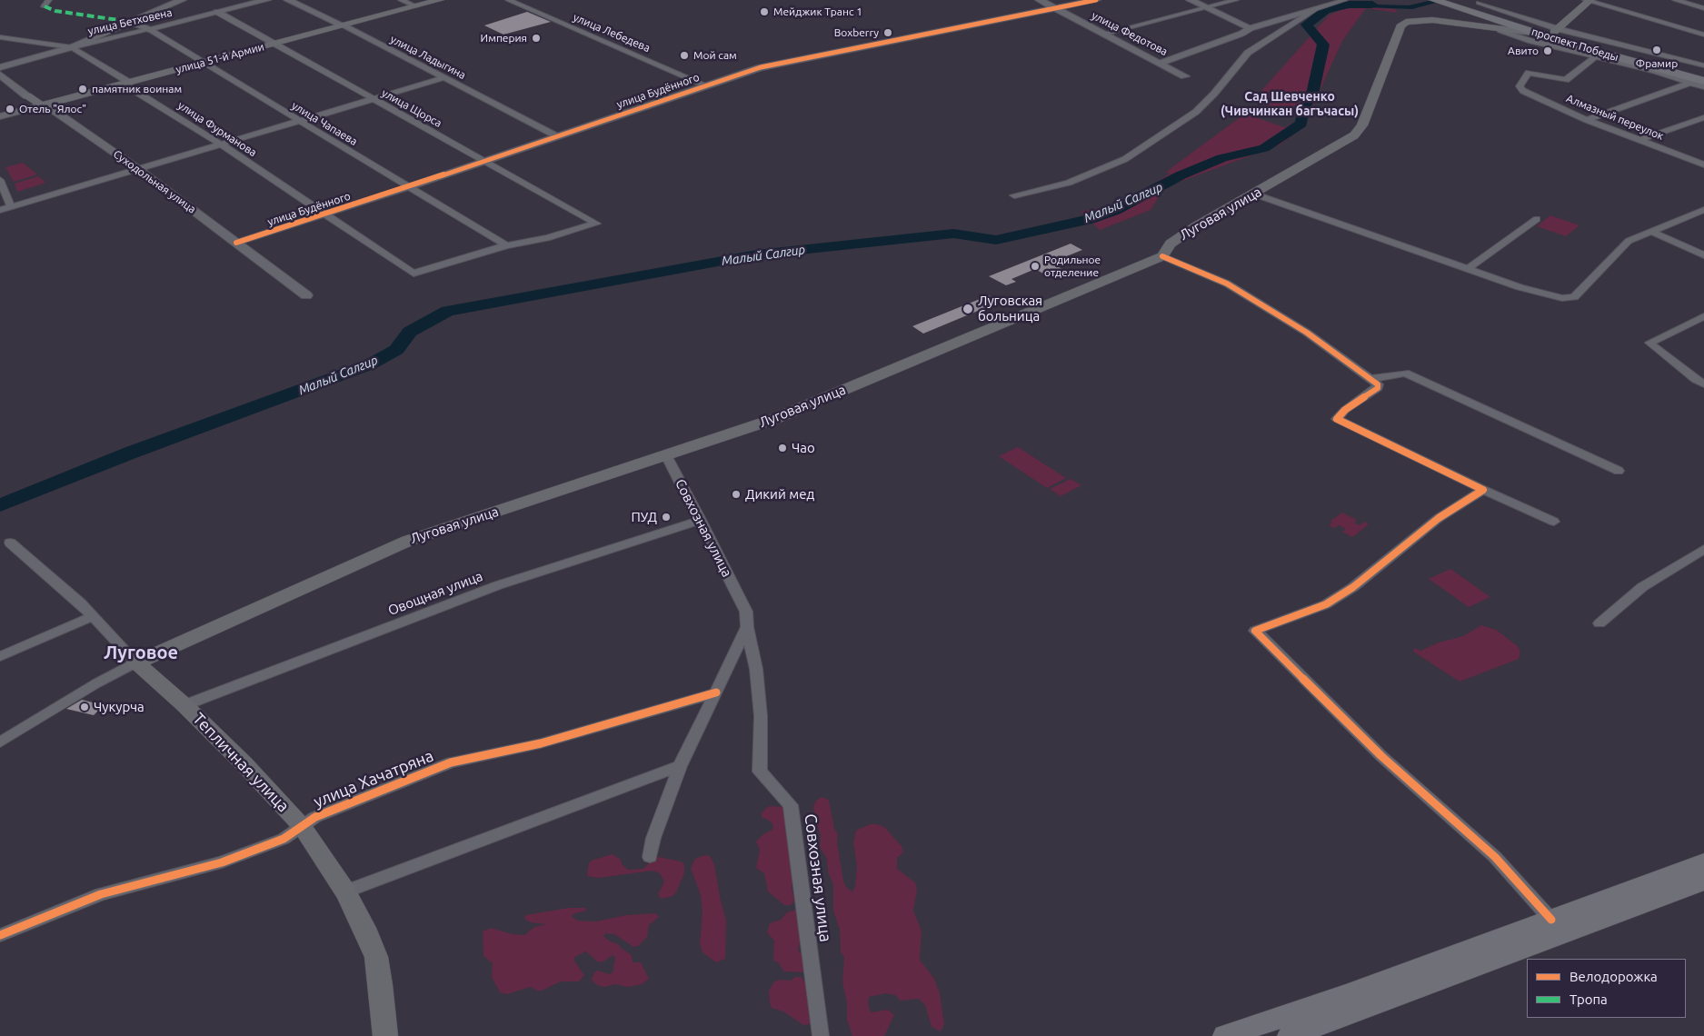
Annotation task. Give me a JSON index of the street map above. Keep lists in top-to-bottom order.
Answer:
{
  "streets": {
    "main road": [
      "проспект Победы",
      "улица 51-й Армии",
      "Суходольная улица",
      "Луговая улица",
      "Тепличная улица"
    ],
    "street": [
      "улица Бетховена",
      "улица Лебедева",
      "улица Федотова",
      "улица Ладыгина",
      "улица Будённого",
      "улица Щорса",
      "Алмазный переулок",
      "улица Чапаева",
      "улица Фурманова",
      "Совхозная улица",
      "Овощная улица",
      "улица Хачатряна"
    ]
  },
  "crossings": [
    ["улица Бетховена", "улица Щорса"],
    ["улица Бетховена", "улица Чапаева"],
    ["улица Бетховена", "улица Фурманова"],
    ["улица Лебедева", "улица Будённого"],
    ["улица Федотова", "улица Будённого"],
    ["проспект Победы", "Луговая улица"],
    ["улица Ладыгина", "улица 51-й Армии"],
    ["улица Ладыгина", "улица Будённого"],
    ["улица 51-й Армии", "улица Щорса"],
    ["улица 51-й Армии", "улица Чапаева"],
    ["улица 51-й Армии", "улица Фурманова"],
    ["улица 51-й Армии", "Суходольная улица"],
    ["улица Будённого", "улица Щорса"],
    ["улица Будённого", "улица Чапаева"],
    ["улица Будённого", "улица Фурманова"],
    ["улица Будённого", "Суходольная улица"],
    ["улица Щорса", "улица Чапаева"],
    ["улица Щорса", "улица Фурманова"],
    ["улица Чапаева", "улица Фурманова"],
    ["Луговая улица", "Совхозная улица"],
    ["Луговая улица", "Тепличная улица"],
    ["Совхозная улица", "Овощная улица"],
    ["Овощная улица", "Тепличная улица"],
    ["Тепличная улица", "улица Хачатряна"]
  ],
  "districts": ["Сад Шевченко (Чивчинкан багъчасы)", "Луговое"],
  "water": ["Малый Салгир"],
  "places": [
    "Мейджик Транс 1",
    "Boxberry",
    "Империя",
    "Фрамир",
    "Авито",
    "Мой сам",
    "памятник воинам",
    "Отель \"Ялос\"",
    "Родильное отделение",
    "Луговская больница",
    "Чао",
    "Дикий мед",
    "ПУД",
    "Чукурча"
  ],
  "legend": ["Велодорожка", "Тропа"]
}
